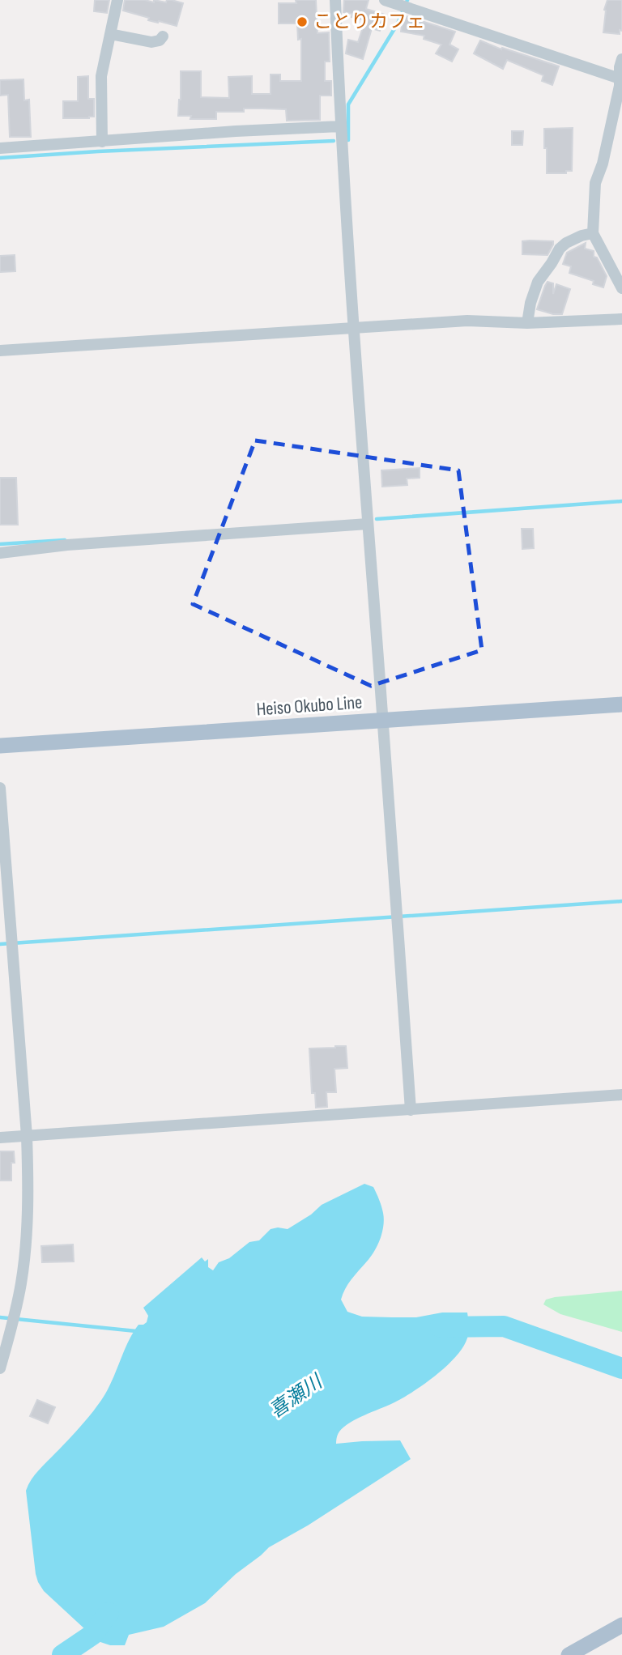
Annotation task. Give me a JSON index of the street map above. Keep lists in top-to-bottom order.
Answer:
{
  "streets": {
    "main road": ["Heiso Okubo Line"]
  },
  "water": ["喜瀬川"],
  "places": ["ことりカフェ"]
}
